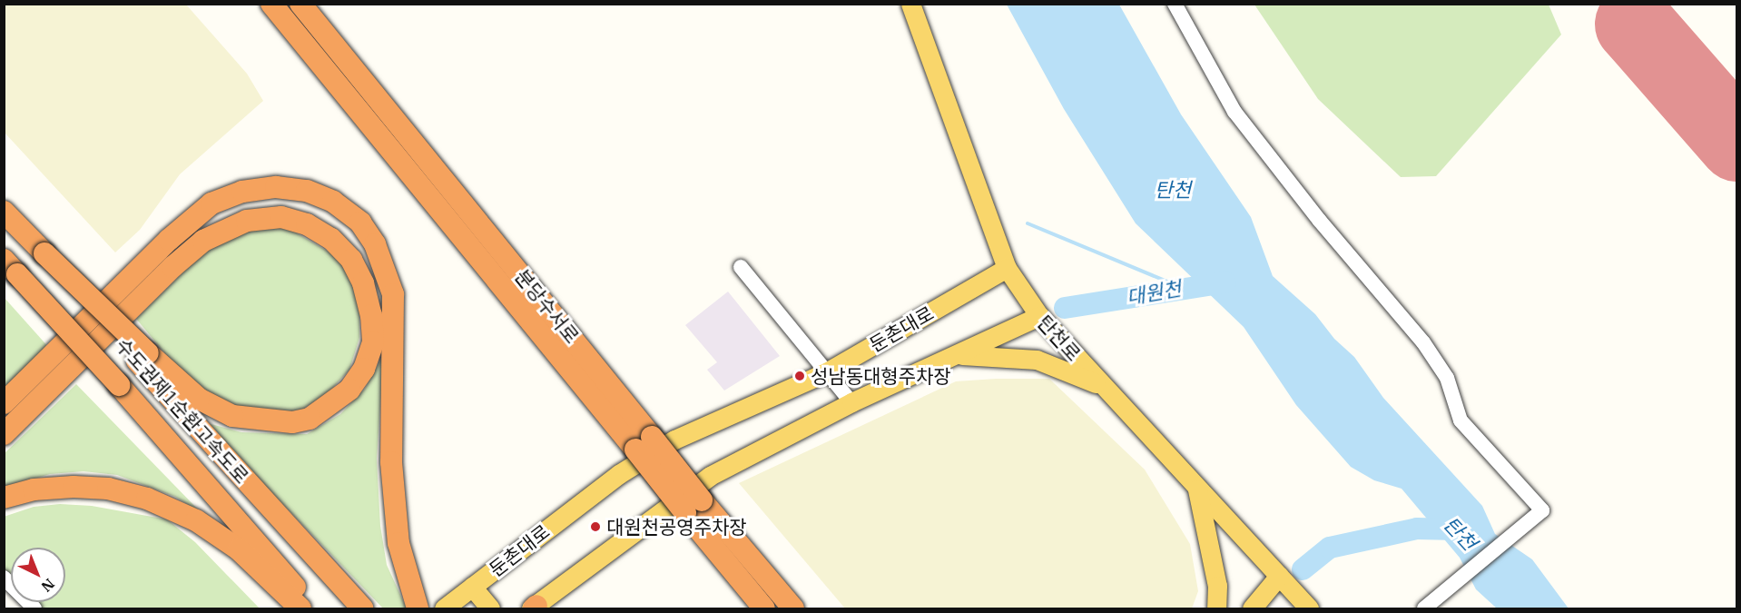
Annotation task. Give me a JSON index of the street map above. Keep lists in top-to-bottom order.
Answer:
{
  "streets": {
    "highway": ["분당수서로", "수도권제1순환고속도로"],
    "main road": ["둔촌대로", "탄천로"]
  },
  "crossings": [
    ["둔촌대로", "탄천로"]
  ],
  "water": ["탄천", "대원천"],
  "places": ["성남동대형주차장", "대원천공영주차장"],
  "north": "bottom right"
}
